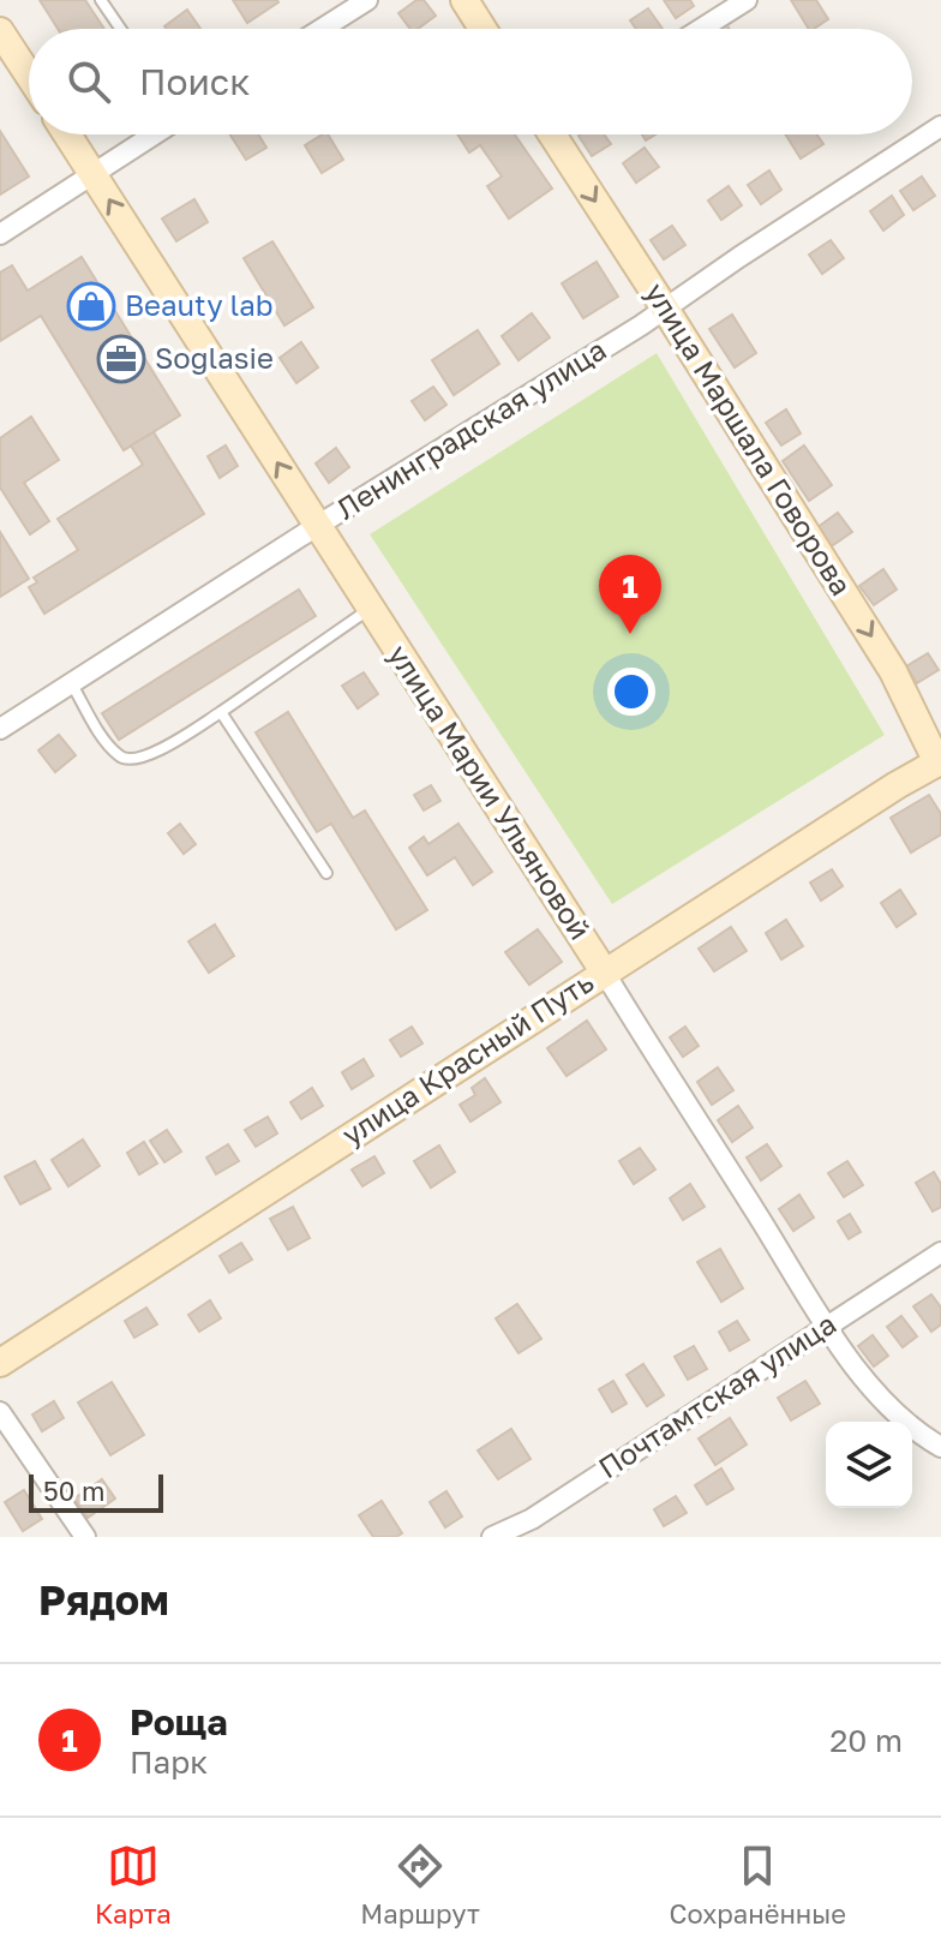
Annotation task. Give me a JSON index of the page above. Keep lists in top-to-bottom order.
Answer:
{
  "streets": {
    "street": [
      "Ленинградская улица",
      "улица Маршала Говорова",
      "улица Марии Ульяновой",
      "улица Красный Путь",
      "Почтамтская улица"
    ]
  },
  "crossings": [
    ["Ленинградская улица", "улица Маршала Говорова"],
    ["Ленинградская улица", "улица Марии Ульяновой"],
    ["улица Маршала Говорова", "улица Красный Путь"],
    ["улица Марии Ульяновой", "улица Красный Путь"],
    ["улица Марии Ульяновой", "Почтамтская улица"]
  ],
  "one_way": ["улица Маршала Говорова"],
  "places": {
    "shop": ["Beauty lab"],
    "office": ["Soglasie"]
  },
  "scale_bar": "50 m",
  "page": {
    "search": "Поиск",
    "pins": "1",
    "scale": "50 m",
    "heading": "Рядом",
    "list": [
      {
        "mark": "1",
        "name": "Роща",
        "note": "Парк",
        "value": "20 m"
      }
    ],
    "nav": ["Карта", "Маршрут", "Сохранённые"]
  }
}
